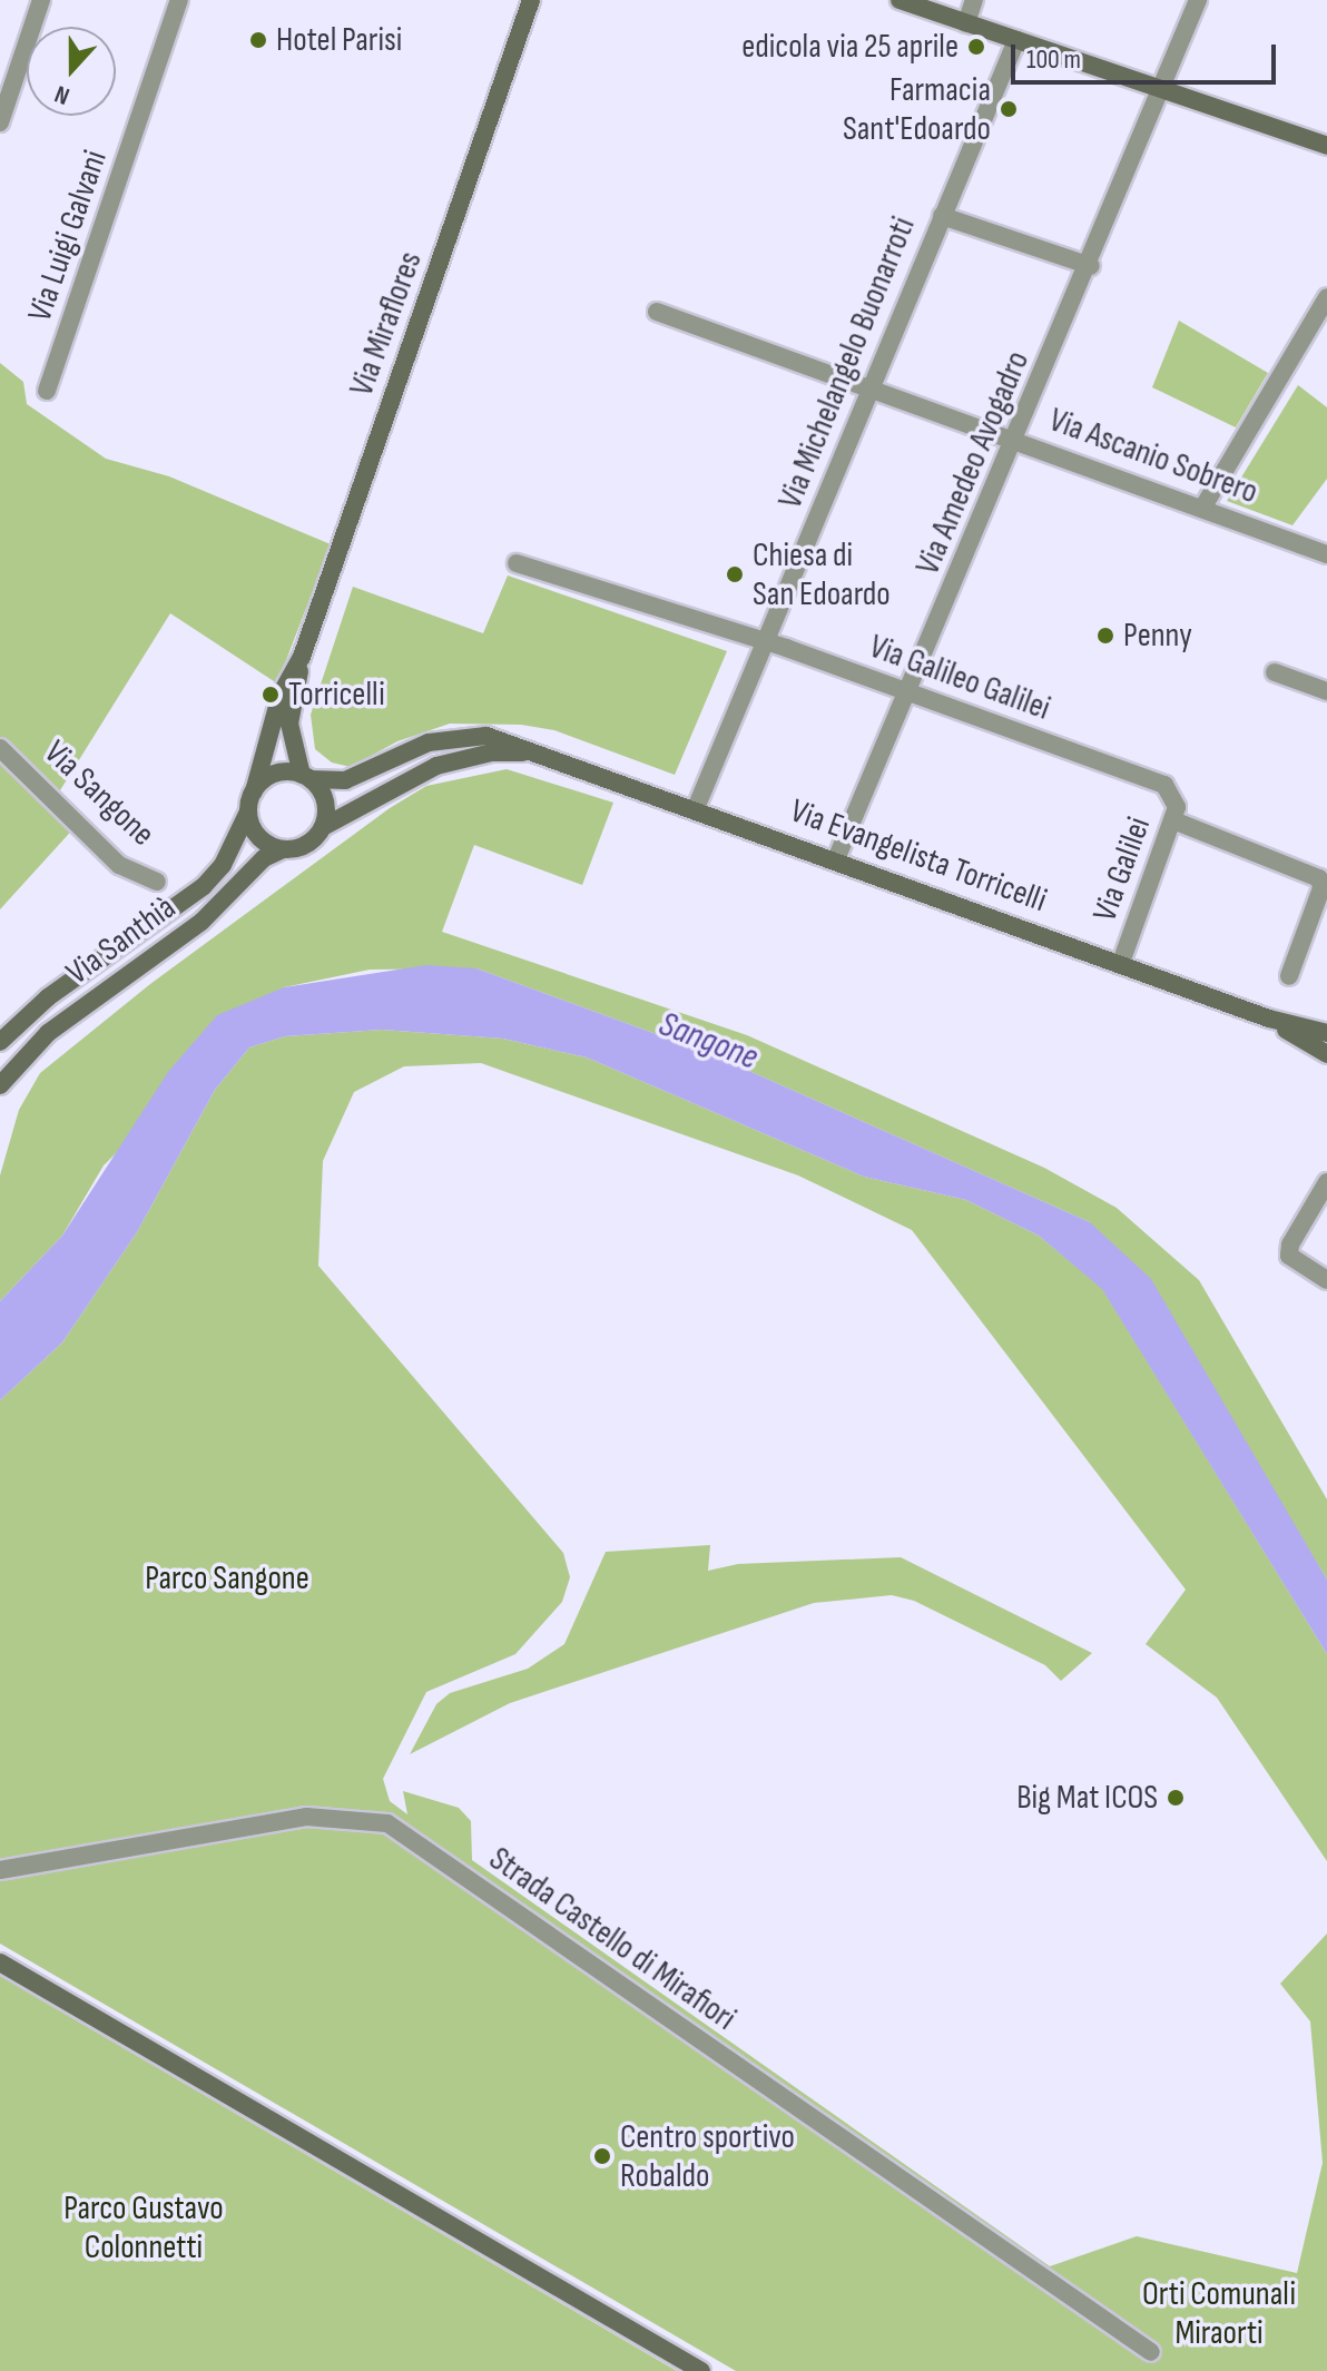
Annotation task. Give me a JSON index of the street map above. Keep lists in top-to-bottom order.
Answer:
{
  "streets": {
    "street": [
      "Via Luigi Galvani",
      "Via Miraflores",
      "Via Michelangelo Buonarroti",
      "Via Ascanio Sobrero",
      "Via Amedeo Avogadro",
      "Via Galileo Galilei",
      "Via Sangone",
      "Via Evangelista Torricelli",
      "Via Galilei",
      "Via Santhià",
      "Strada Castello di Mirafiori"
    ]
  },
  "crossings": [
    ["Via Miraflores", "Via Evangelista Torricelli"],
    ["Via Miraflores", "Via Santhià"],
    ["Via Michelangelo Buonarroti", "Via Ascanio Sobrero"],
    ["Via Michelangelo Buonarroti", "Via Galileo Galilei"],
    ["Via Michelangelo Buonarroti", "Via Evangelista Torricelli"],
    ["Via Ascanio Sobrero", "Via Amedeo Avogadro"],
    ["Via Amedeo Avogadro", "Via Galileo Galilei"],
    ["Via Amedeo Avogadro", "Via Evangelista Torricelli"],
    ["Via Galileo Galilei", "Via Galilei"],
    ["Via Evangelista Torricelli", "Via Galilei"],
    ["Via Evangelista Torricelli", "Via Santhià"]
  ],
  "water": ["Sangone"],
  "parks": ["Parco Sangone", "Parco Gustavo Colonnetti", "Orti Comunali Miraorti"],
  "places": [
    "Hotel Parisi",
    "edicola via 25 aprile",
    "Farmacia Sant'Edoardo",
    "Chiesa di San Edoardo",
    "Penny",
    "Torricelli",
    "Big Mat ICOS",
    "Centro sportivo Robaldo"
  ],
  "scale_bar": "100 m",
  "north": "bottom"
}
